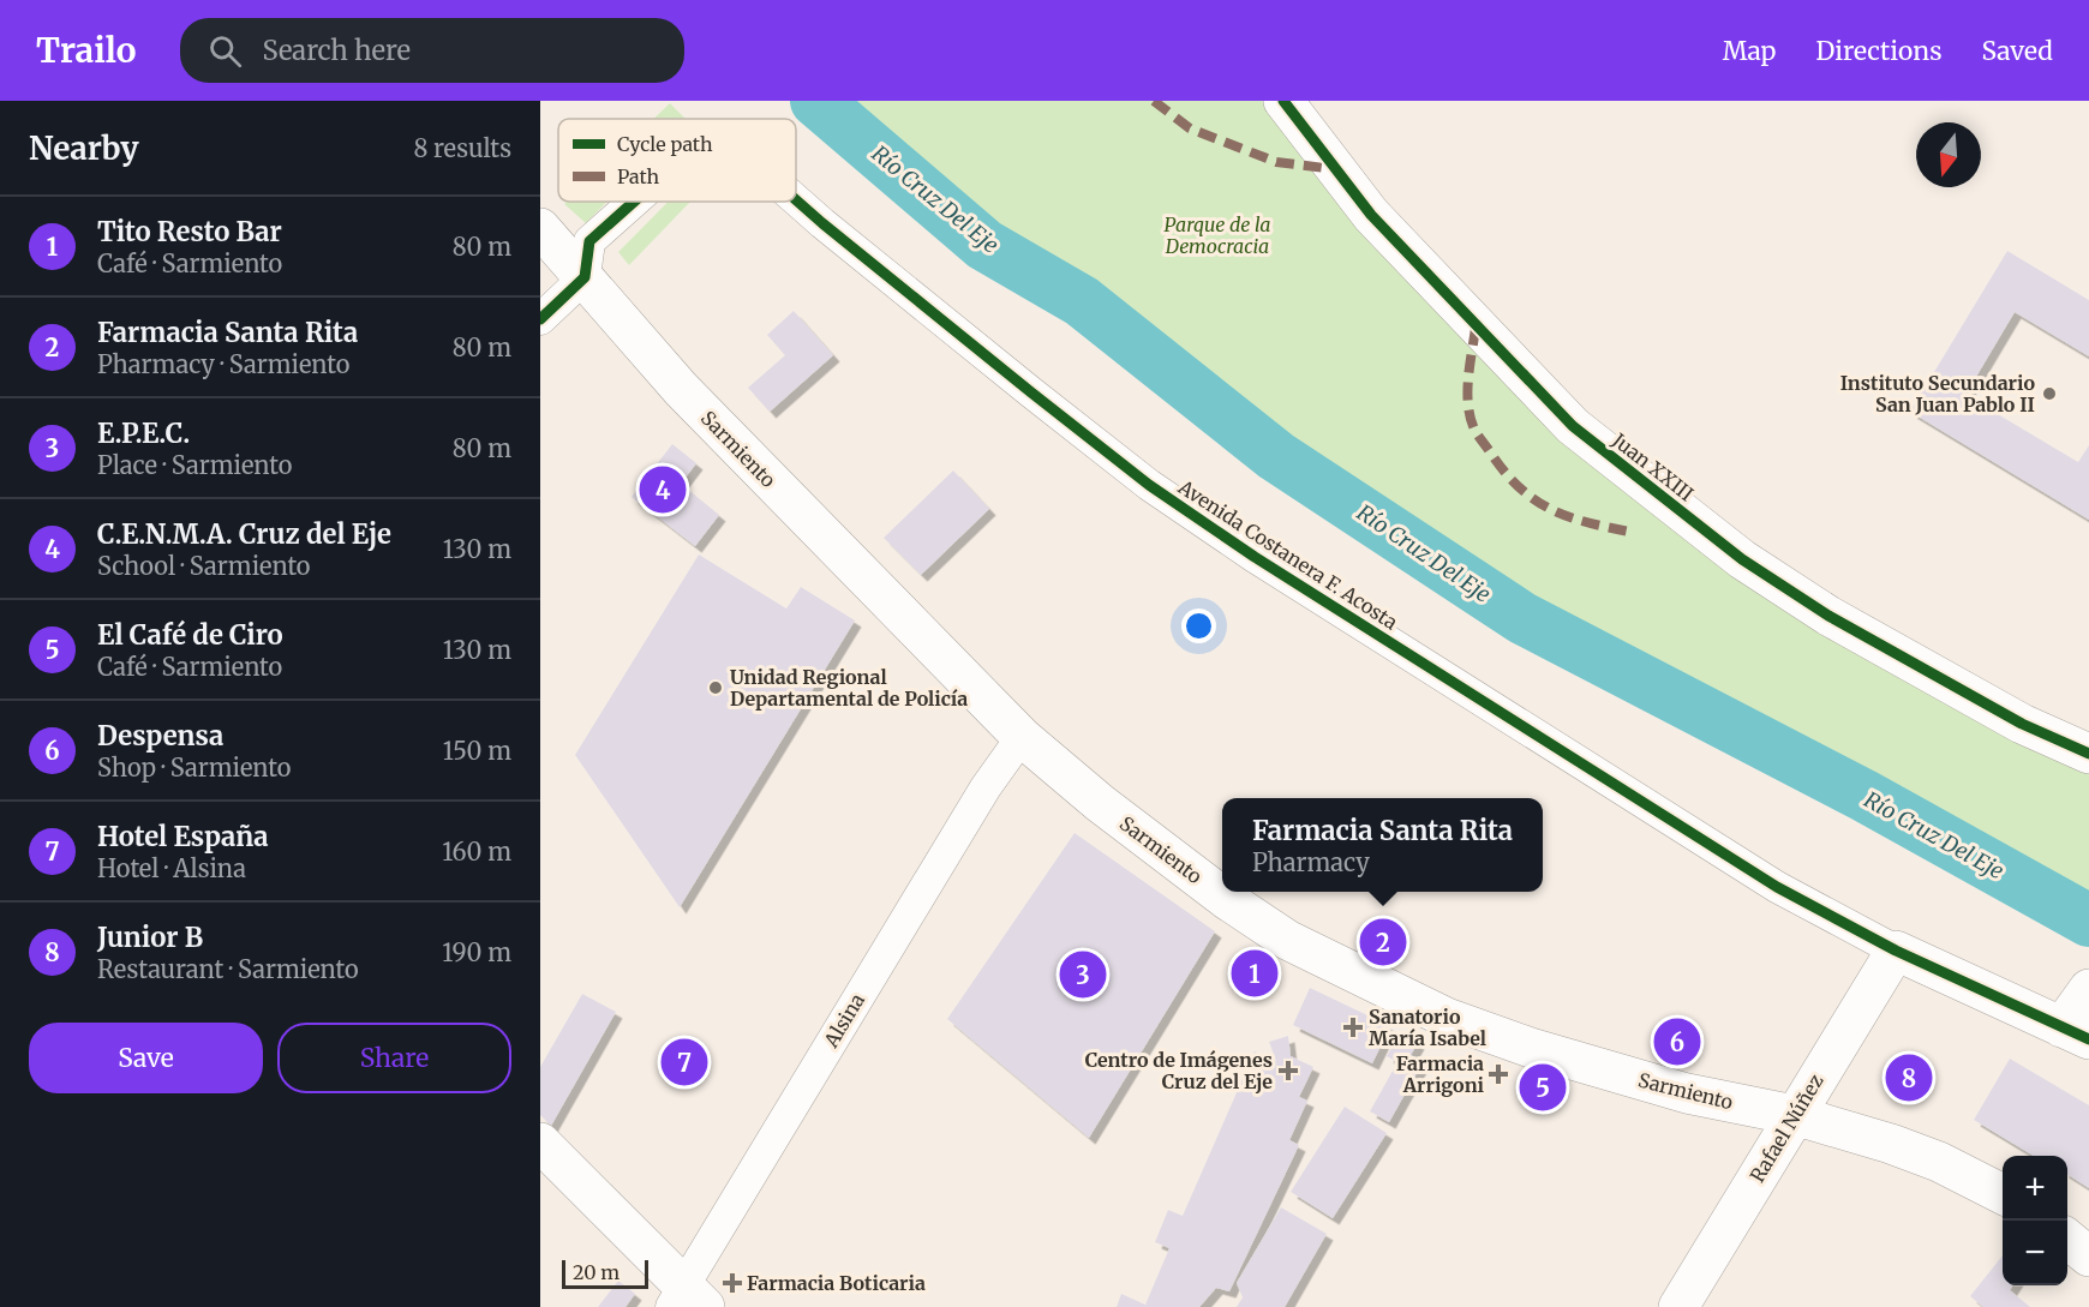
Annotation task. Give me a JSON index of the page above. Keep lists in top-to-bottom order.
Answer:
{
  "streets": {
    "main road": ["Sarmiento", "Juan XXIII", "Rafael Núñez"],
    "street": ["Avenida Costanera F. Acosta", "Alsina"]
  },
  "crossings": [
    ["Sarmiento", "Avenida Costanera F. Acosta"],
    ["Sarmiento", "Alsina"],
    ["Sarmiento", "Rafael Núñez"],
    ["Avenida Costanera F. Acosta", "Rafael Núñez"]
  ],
  "water": ["Río Cruz Del Eje"],
  "parks": ["Parque de la Democracia"],
  "places": {
    "other": ["Instituto Secundario San Juan Pablo II", "Unidad Regional Departamental de Policía"],
    "health": [
      "Sanatorio María Isabel",
      "Centro de Imágenes Cruz del Eje",
      "Farmacia Arrigoni",
      "Farmacia Boticaria"
    ]
  },
  "legend": ["Cycle path", "Path"],
  "scale_bar": "20 m",
  "north": "bottom",
  "page": {
    "header": "Trailo",
    "search": "Search here",
    "nav": ["Map", "Directions", "Saved"],
    "heading": ["Nearby", "8 results"],
    "list": [
      {
        "mark": "1",
        "name": "Tito Resto Bar",
        "note": "Café · Sarmiento",
        "value": "80 m"
      },
      {
        "mark": "2",
        "name": "Farmacia Santa Rita",
        "note": "Pharmacy · Sarmiento",
        "value": "80 m"
      },
      {
        "mark": "3",
        "name": "E.P.E.C.",
        "note": "Place · Sarmiento",
        "value": "80 m"
      },
      {
        "mark": "4",
        "name": "C.E.N.M.A. Cruz del Eje",
        "note": "School · Sarmiento",
        "value": "130 m"
      },
      {
        "mark": "5",
        "name": "El Café de Ciro",
        "note": "Café · Sarmiento",
        "value": "130 m"
      },
      {
        "mark": "6",
        "name": "Despensa",
        "note": "Shop · Sarmiento",
        "value": "150 m"
      },
      {
        "mark": "7",
        "name": "Hotel España",
        "note": "Hotel · Alsina",
        "value": "160 m"
      },
      {
        "mark": "8",
        "name": "Junior B",
        "note": "Restaurant · Sarmiento",
        "value": "190 m"
      }
    ],
    "pins": [
      "4",
      "2",
      "1",
      "3",
      "6",
      "7",
      "8",
      "5"
    ],
    "popup": ["Farmacia Santa Rita", "Pharmacy"],
    "buttons": ["Save", "Share"],
    "map_buttons": ["+", "−"],
    "scale": "20 m"
  }
}
